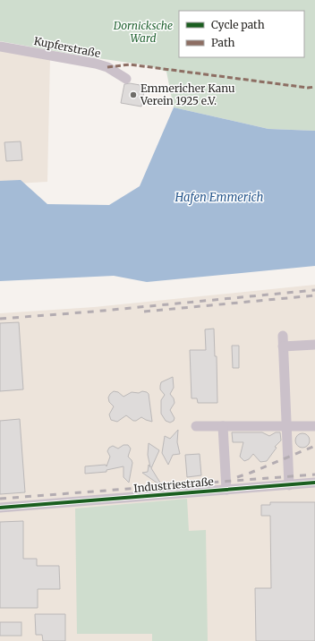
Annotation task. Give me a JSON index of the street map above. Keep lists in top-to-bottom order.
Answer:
{
  "streets": {
    "street": ["Kupferstraße", "Industriestraße"]
  },
  "water": ["Hafen Emmerich"],
  "parks": ["Dornicksche Ward"],
  "places": ["Emmericher Kanu Verein 1925 e.V."],
  "legend": ["Cycle path", "Path"]
}
